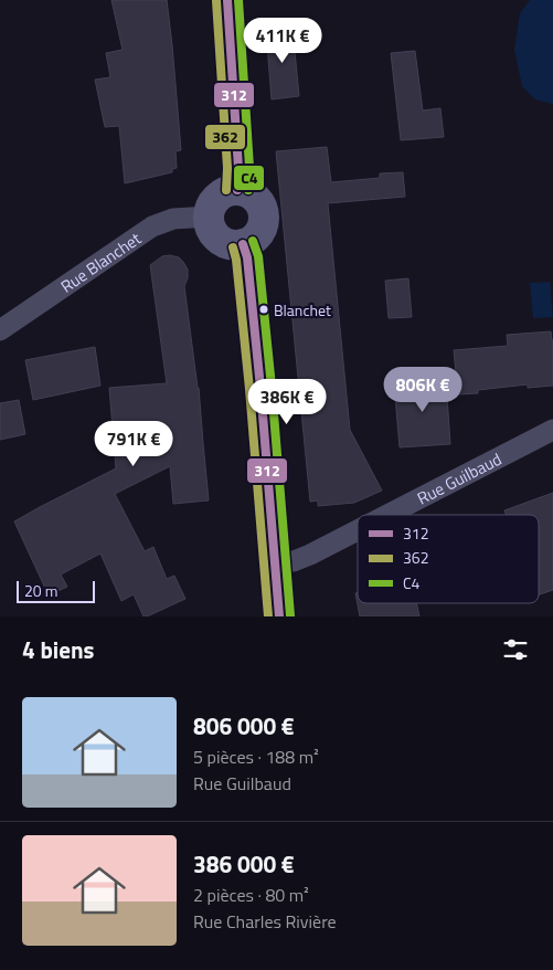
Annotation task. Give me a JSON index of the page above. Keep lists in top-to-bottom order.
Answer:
{
  "streets": {
    "street": ["Rue Blanchet", "Rue Guilbaud"]
  },
  "places": ["Blanchet"],
  "lines": ["transit line 312", "transit line C4", "transit line 362"],
  "legend": ["312", "362", "C4"],
  "scale_bar": "20 m",
  "page": {
    "price": [
      "411K €",
      "806K €",
      "386K €",
      "791K €"
    ],
    "scale": "20 m",
    "heading": "4 biens",
    "list": [
      {
        "name": "806 000 €",
        "note": "5 pièces · 188 m² · Rue Guilbaud"
      },
      {
        "name": "386 000 €",
        "note": "2 pièces · 80 m² · Rue Charles Rivière"
      }
    ]
  }
}
